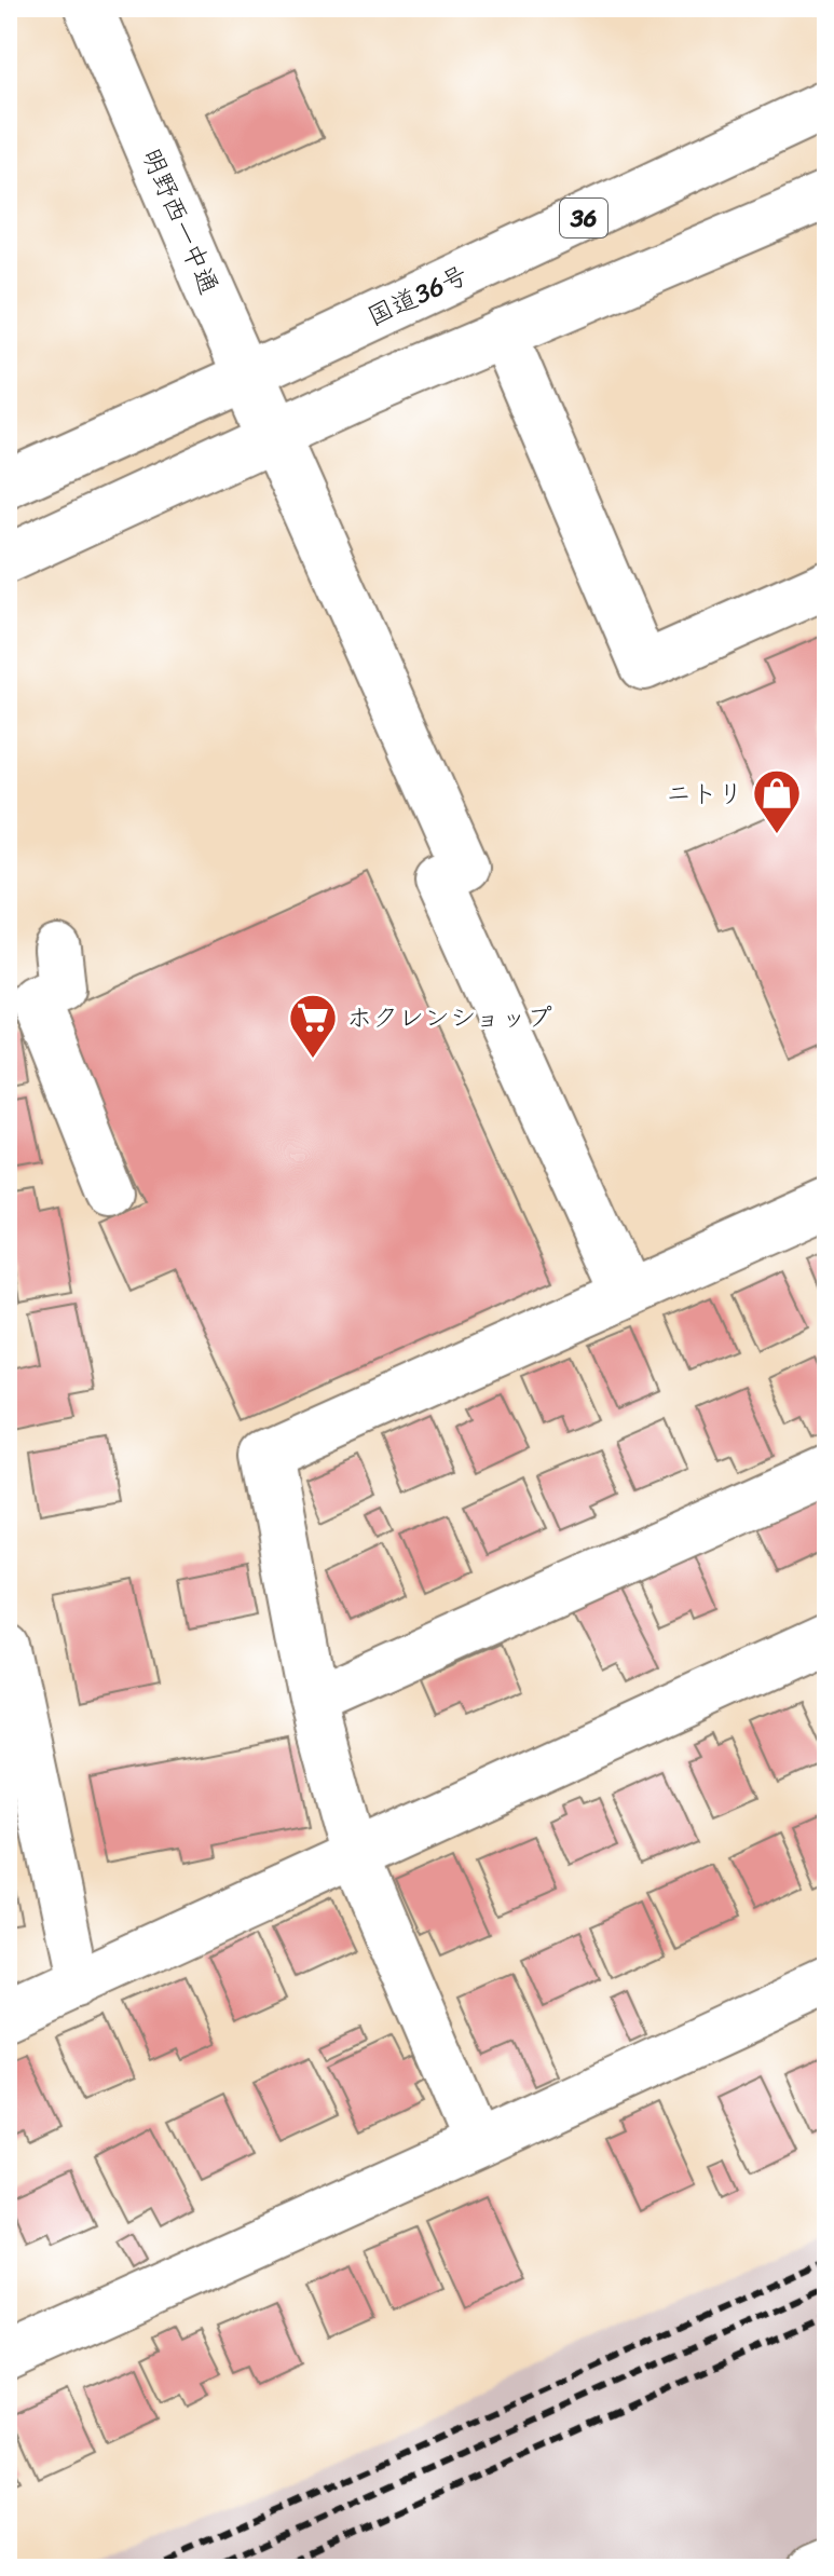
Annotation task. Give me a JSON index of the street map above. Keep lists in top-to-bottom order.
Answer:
{
  "streets": {
    "main road": ["36", "明野西一中通", "国道36号"]
  },
  "crossings": [
    ["明野西一中通", "国道36号"]
  ],
  "places": {
    "shop": ["ニトリ"],
    "supermarket": ["ホクレンショップ"]
  }
}
